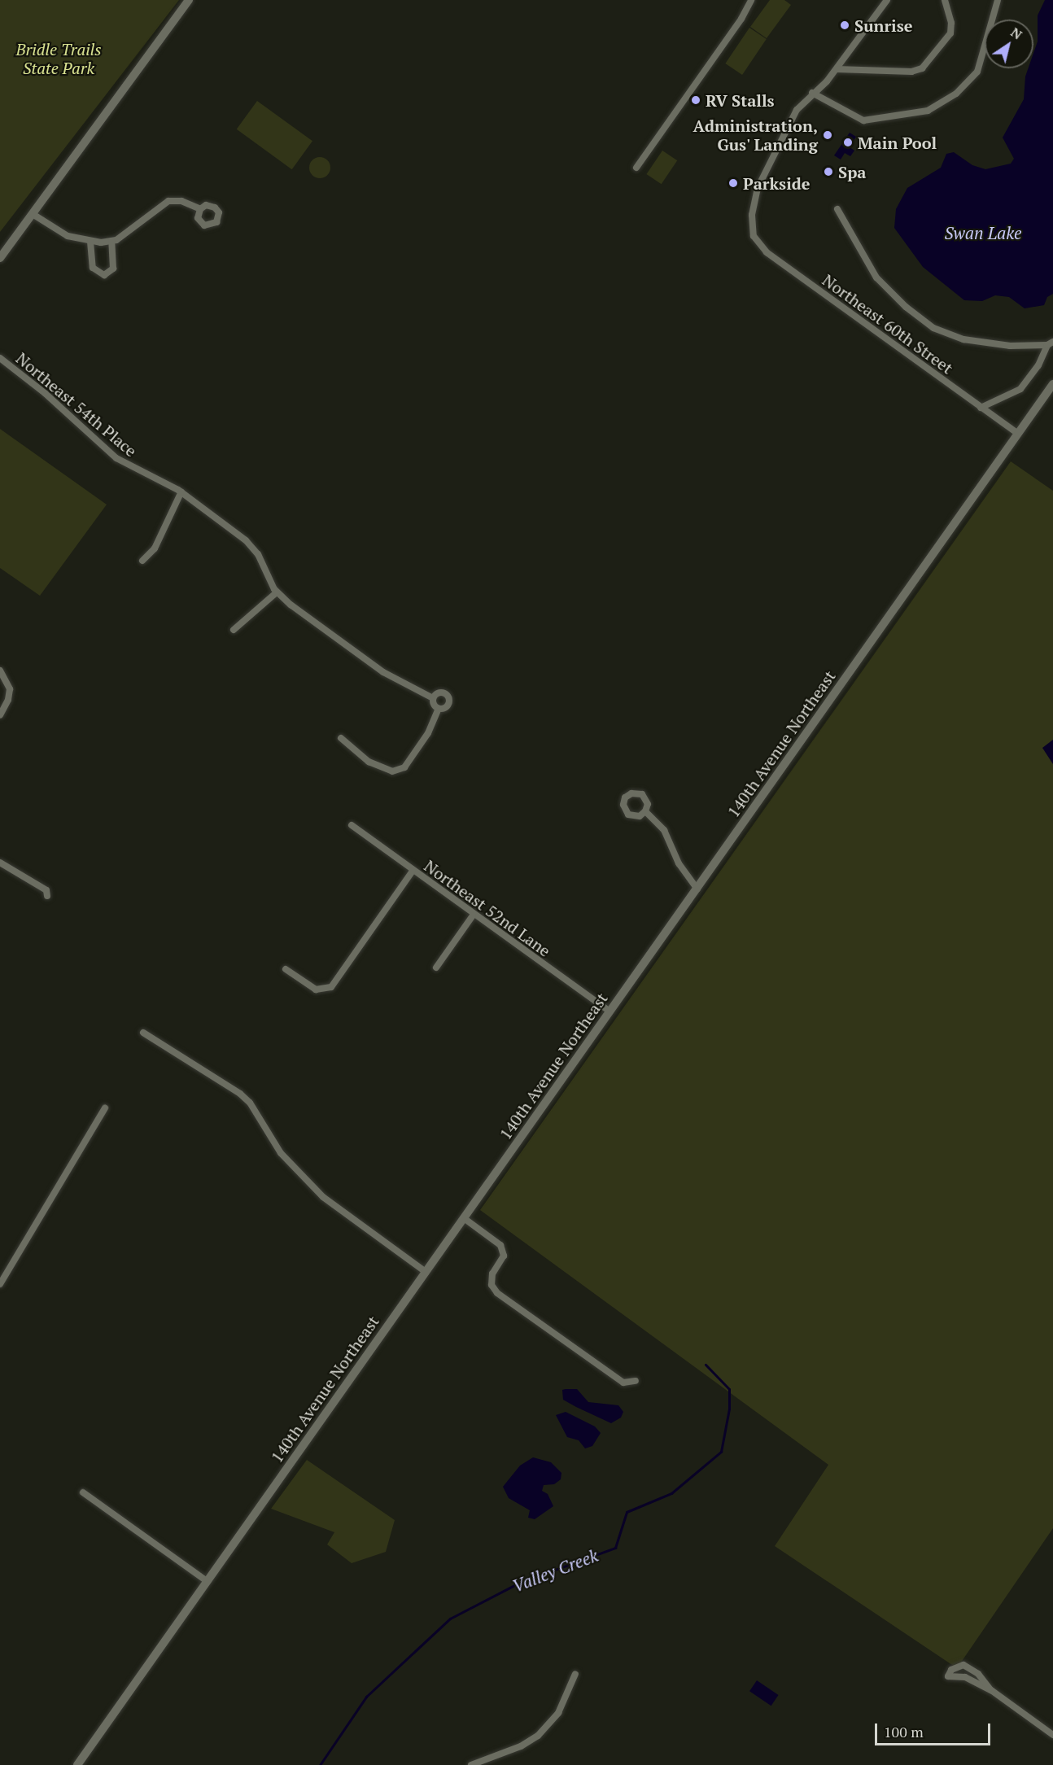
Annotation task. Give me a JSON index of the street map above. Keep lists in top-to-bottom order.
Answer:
{
  "streets": {
    "street": [
      "Northeast 60th Street",
      "Northeast 54th Place",
      "140th Avenue Northeast",
      "Northeast 52nd Lane"
    ]
  },
  "crossings": [
    ["Northeast 60th Street", "140th Avenue Northeast"],
    ["140th Avenue Northeast", "Northeast 52nd Lane"]
  ],
  "water": ["Swan Lake", "Valley Creek"],
  "parks": ["Bridle Trails State Park"],
  "places": [
    "Sunrise",
    "RV Stalls",
    "Administration, Gus' Landing",
    "Main Pool",
    "Spa",
    "Parkside"
  ],
  "scale_bar": "100 m",
  "north": "top right"
}
